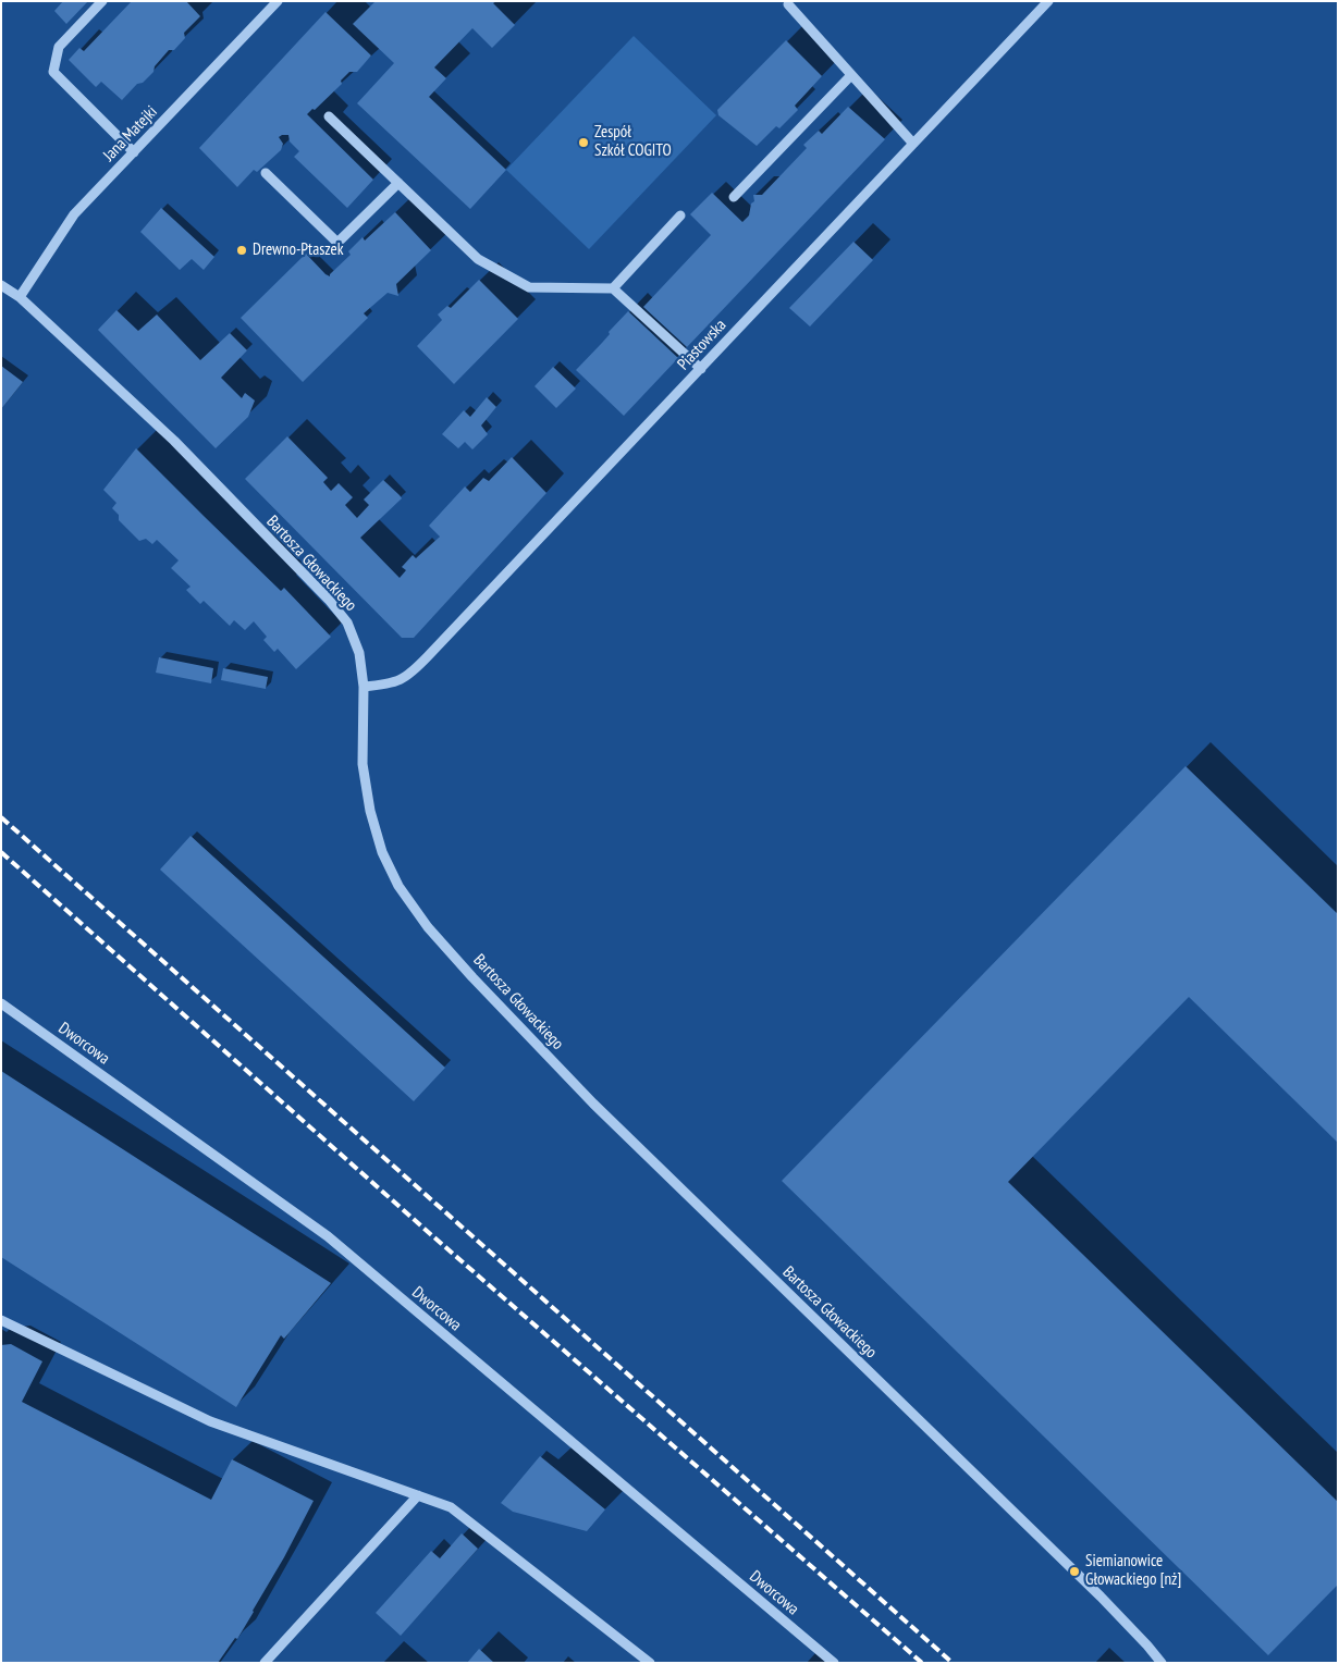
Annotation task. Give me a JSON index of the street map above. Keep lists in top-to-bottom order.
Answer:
{
  "streets": {
    "street": [
      "Jana Matejki",
      "Piastowska",
      "Bartosza Głowackiego",
      "Dworcowa"
    ]
  },
  "crossings": [
    ["Jana Matejki", "Bartosza Głowackiego"],
    ["Piastowska", "Bartosza Głowackiego"]
  ],
  "places": ["Zespół Szkół COGITO", "Drewno-Ptaszek", "Siemianowice Głowackiego [nż]"]
}
